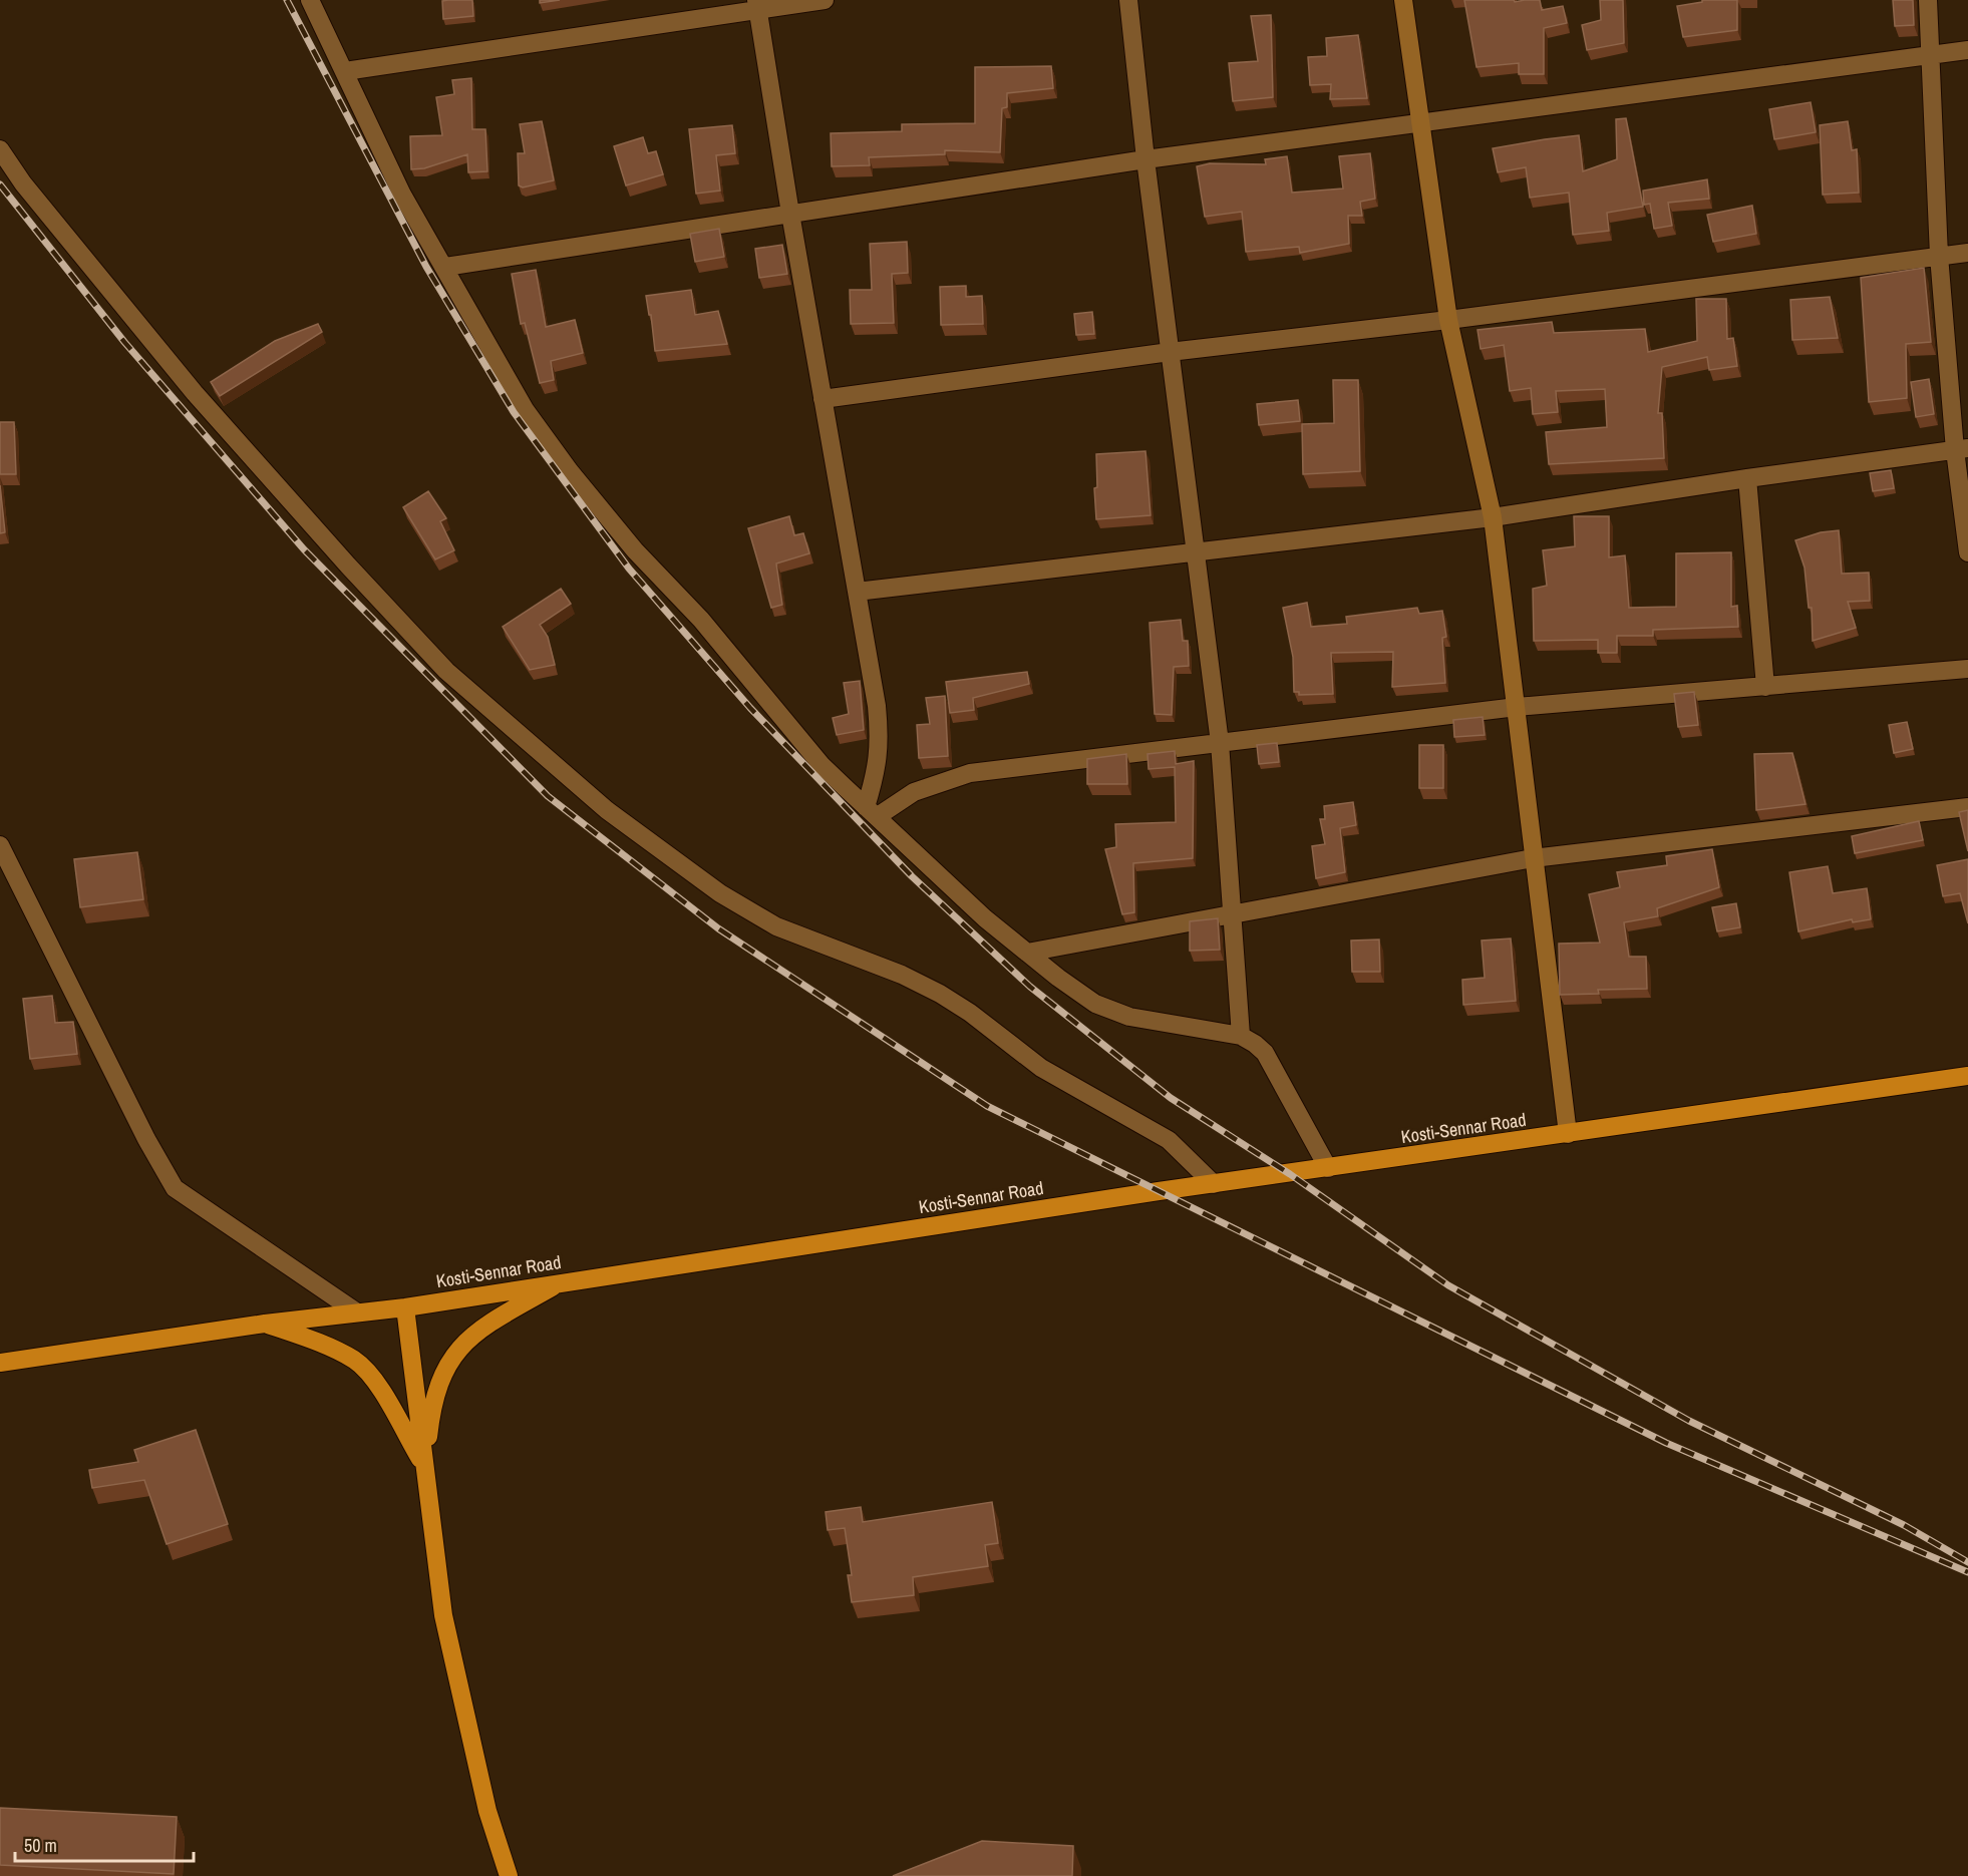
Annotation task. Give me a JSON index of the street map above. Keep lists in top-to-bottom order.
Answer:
{
  "streets": {
    "highway": ["Kosti-Sennar Road"]
  },
  "scale_bar": "50 m"
}
